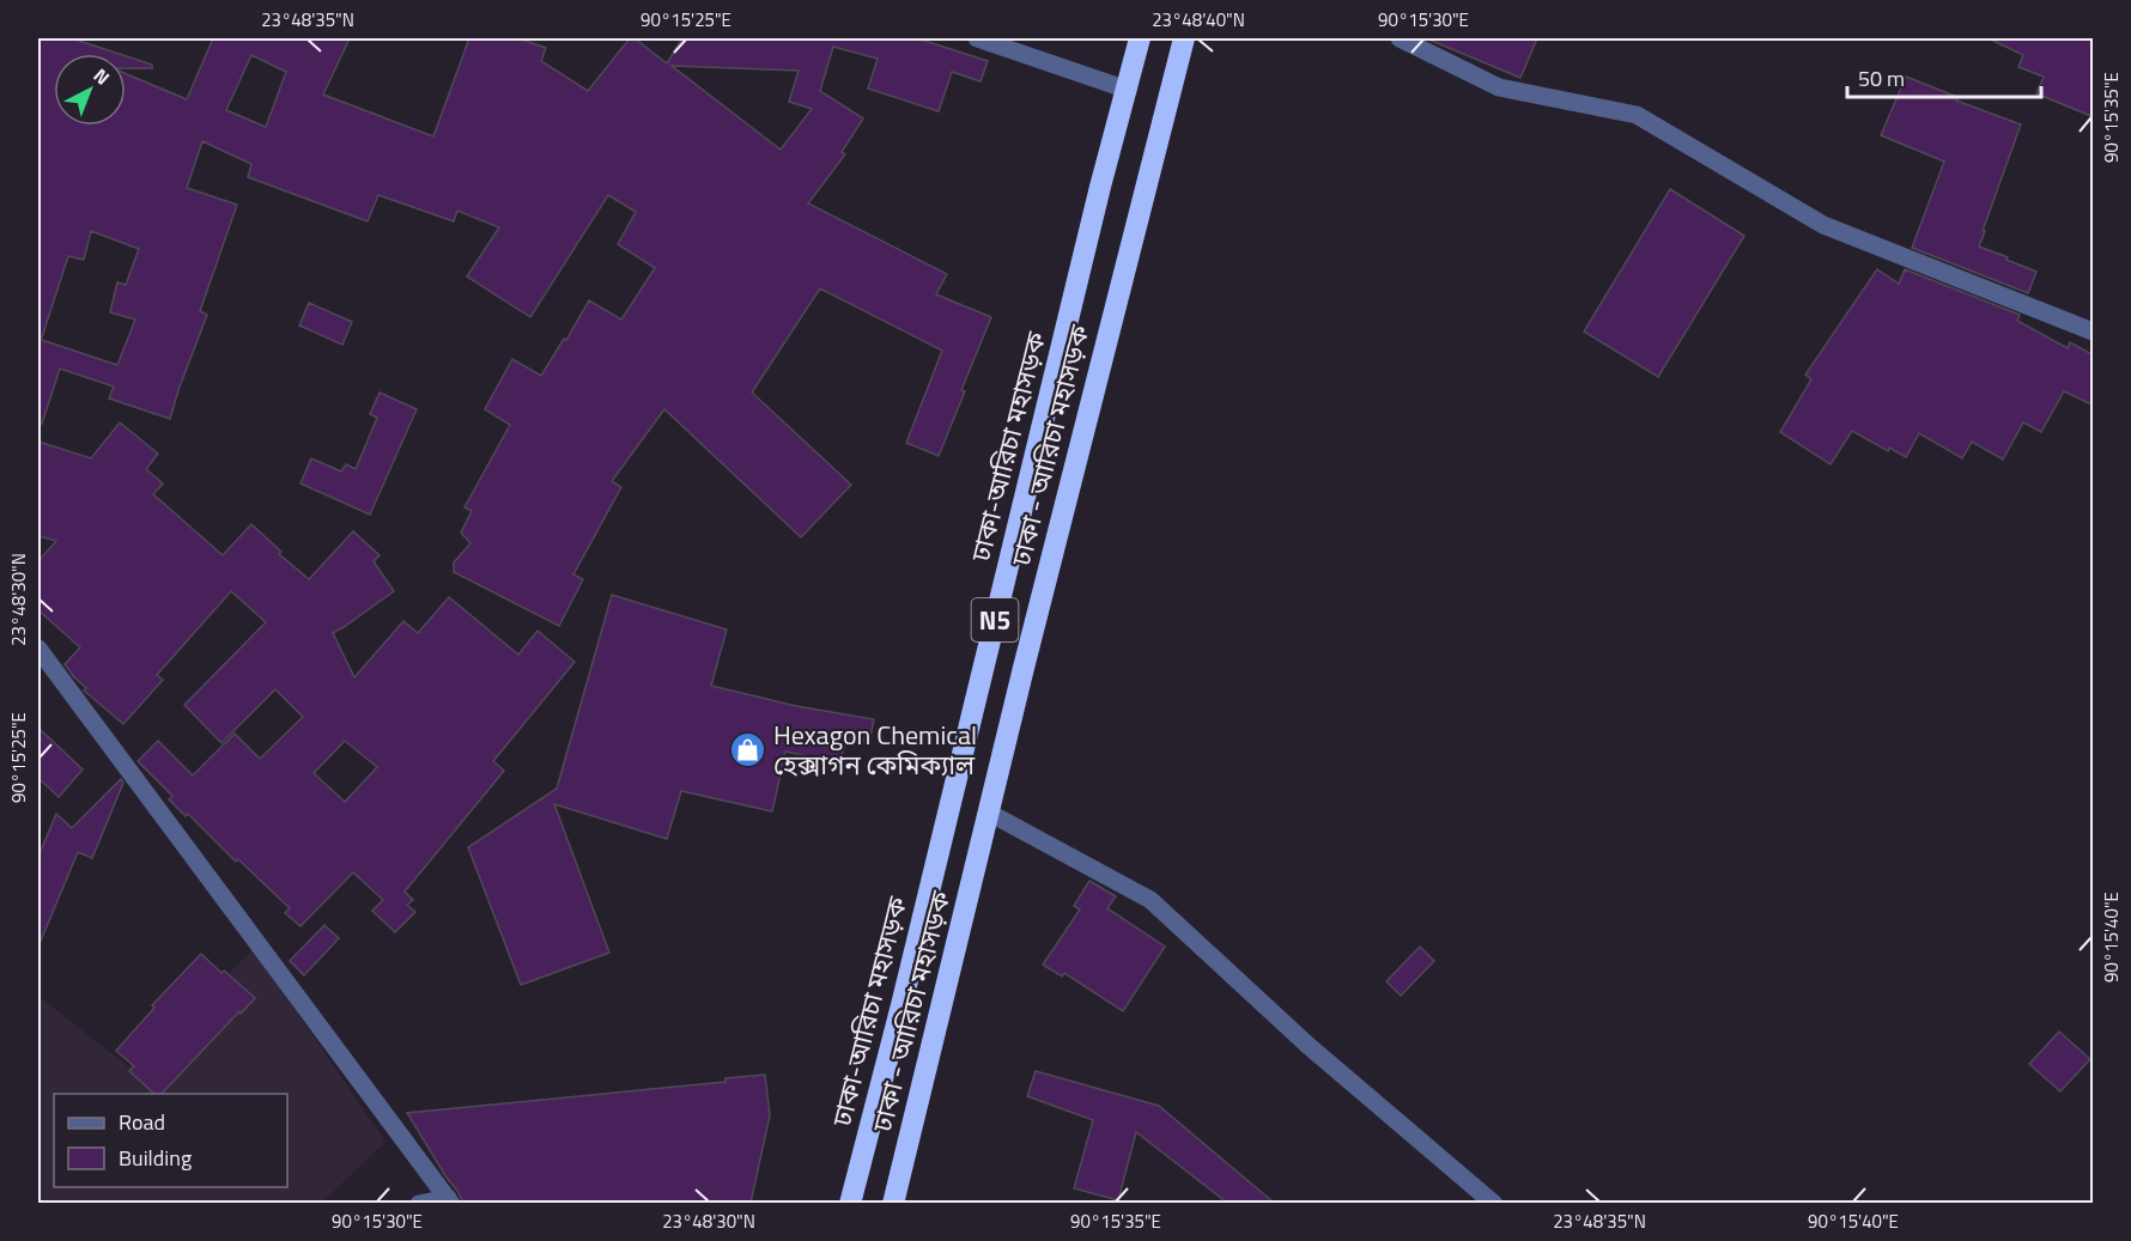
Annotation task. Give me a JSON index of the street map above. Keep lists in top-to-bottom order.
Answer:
{
  "streets": {
    "highway": ["ঢাকা - আরিচা মহাসড়ক", "ঢাকা-আরিচা মহাসড়ক", "N5"]
  },
  "places": {
    "shop": ["Hexagon Chemical হেক্সাগন কেমিক্যাল"]
  },
  "legend": ["Road", "Building"],
  "scale_bar": "50 m",
  "north": "top right",
  "coordinates": [
    "23°48'35\"N",
    "90°15'25\"E",
    "23°48'40\"N",
    "90°15'30\"E",
    "90°15'35\"E",
    "23°48'30\"N",
    "90°15'40\"E"
  ]
}
